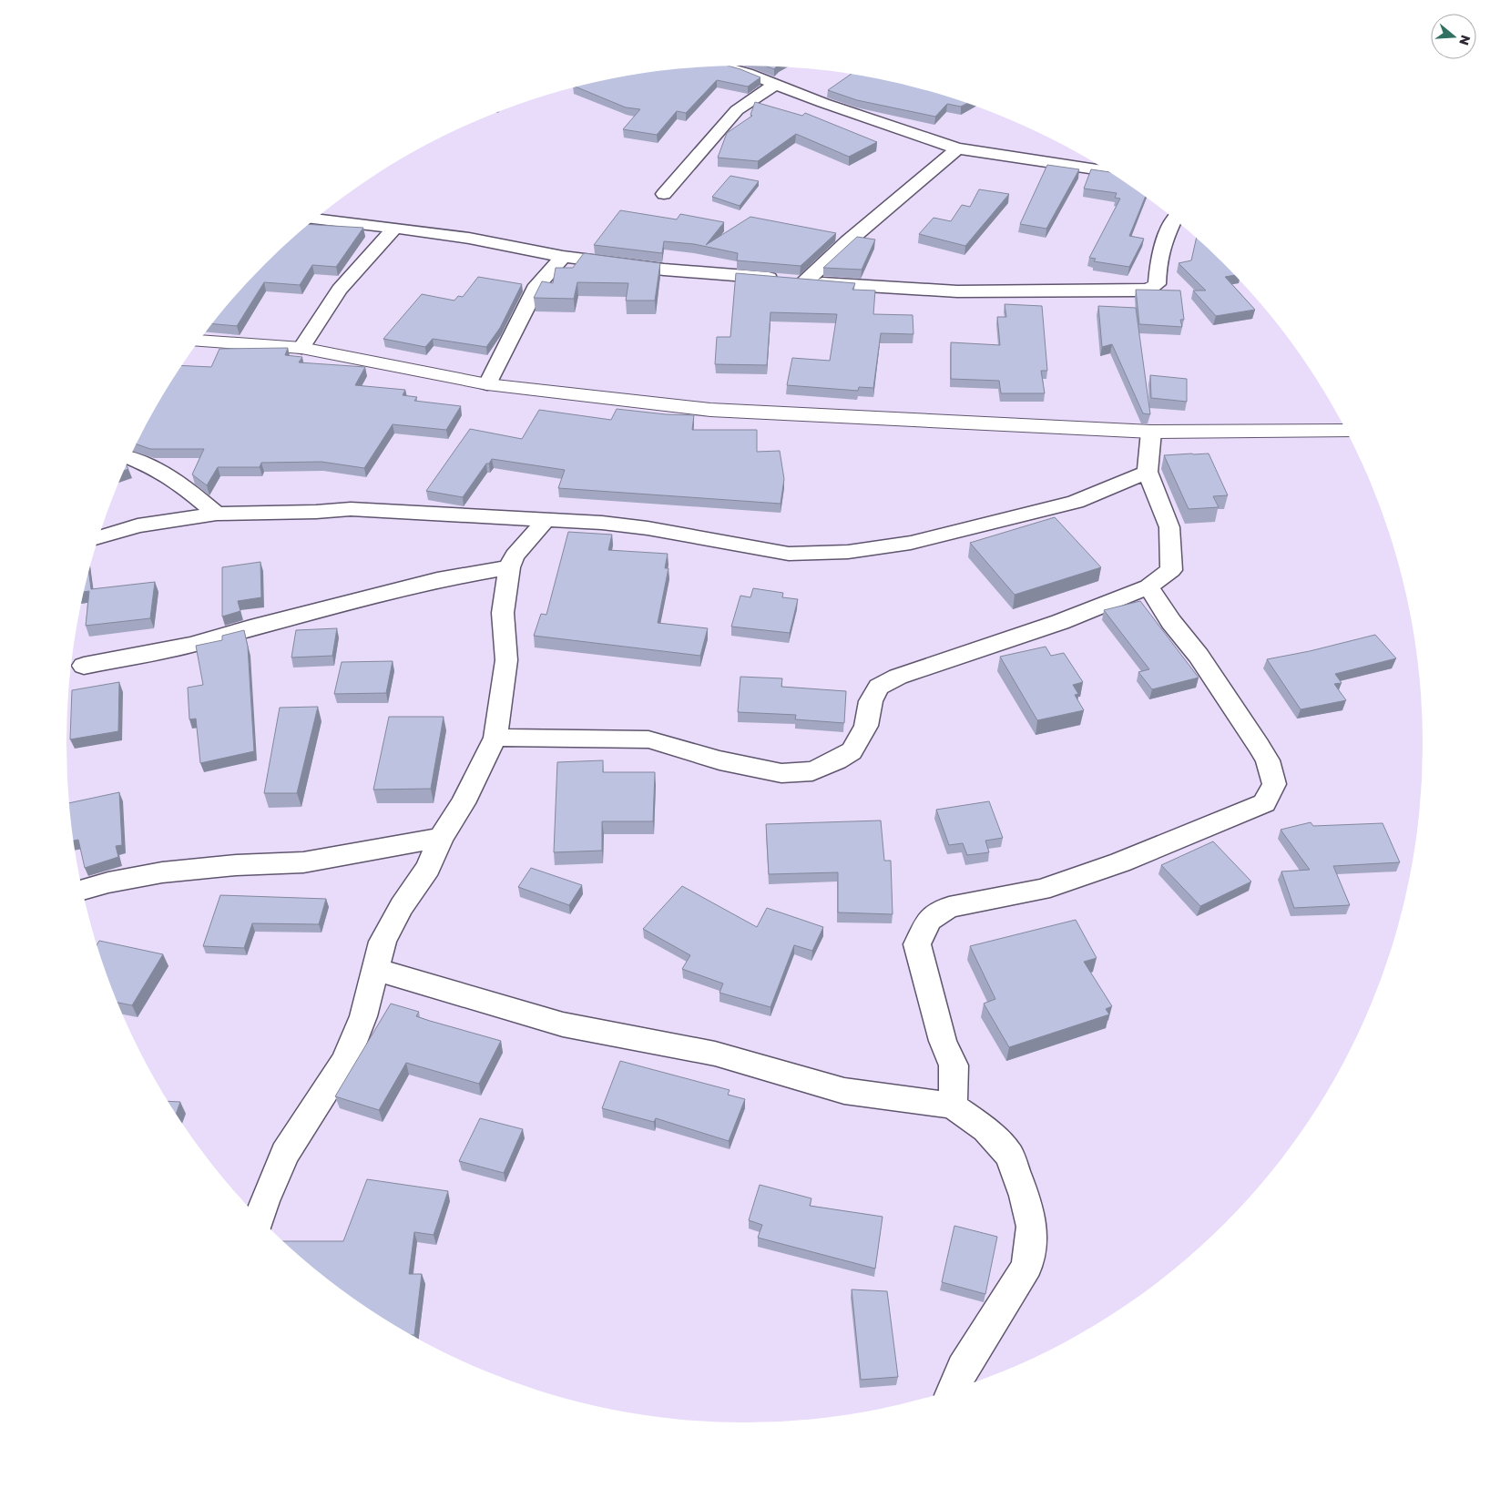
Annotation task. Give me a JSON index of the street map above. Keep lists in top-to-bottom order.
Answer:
{
  "north": "right"
}
